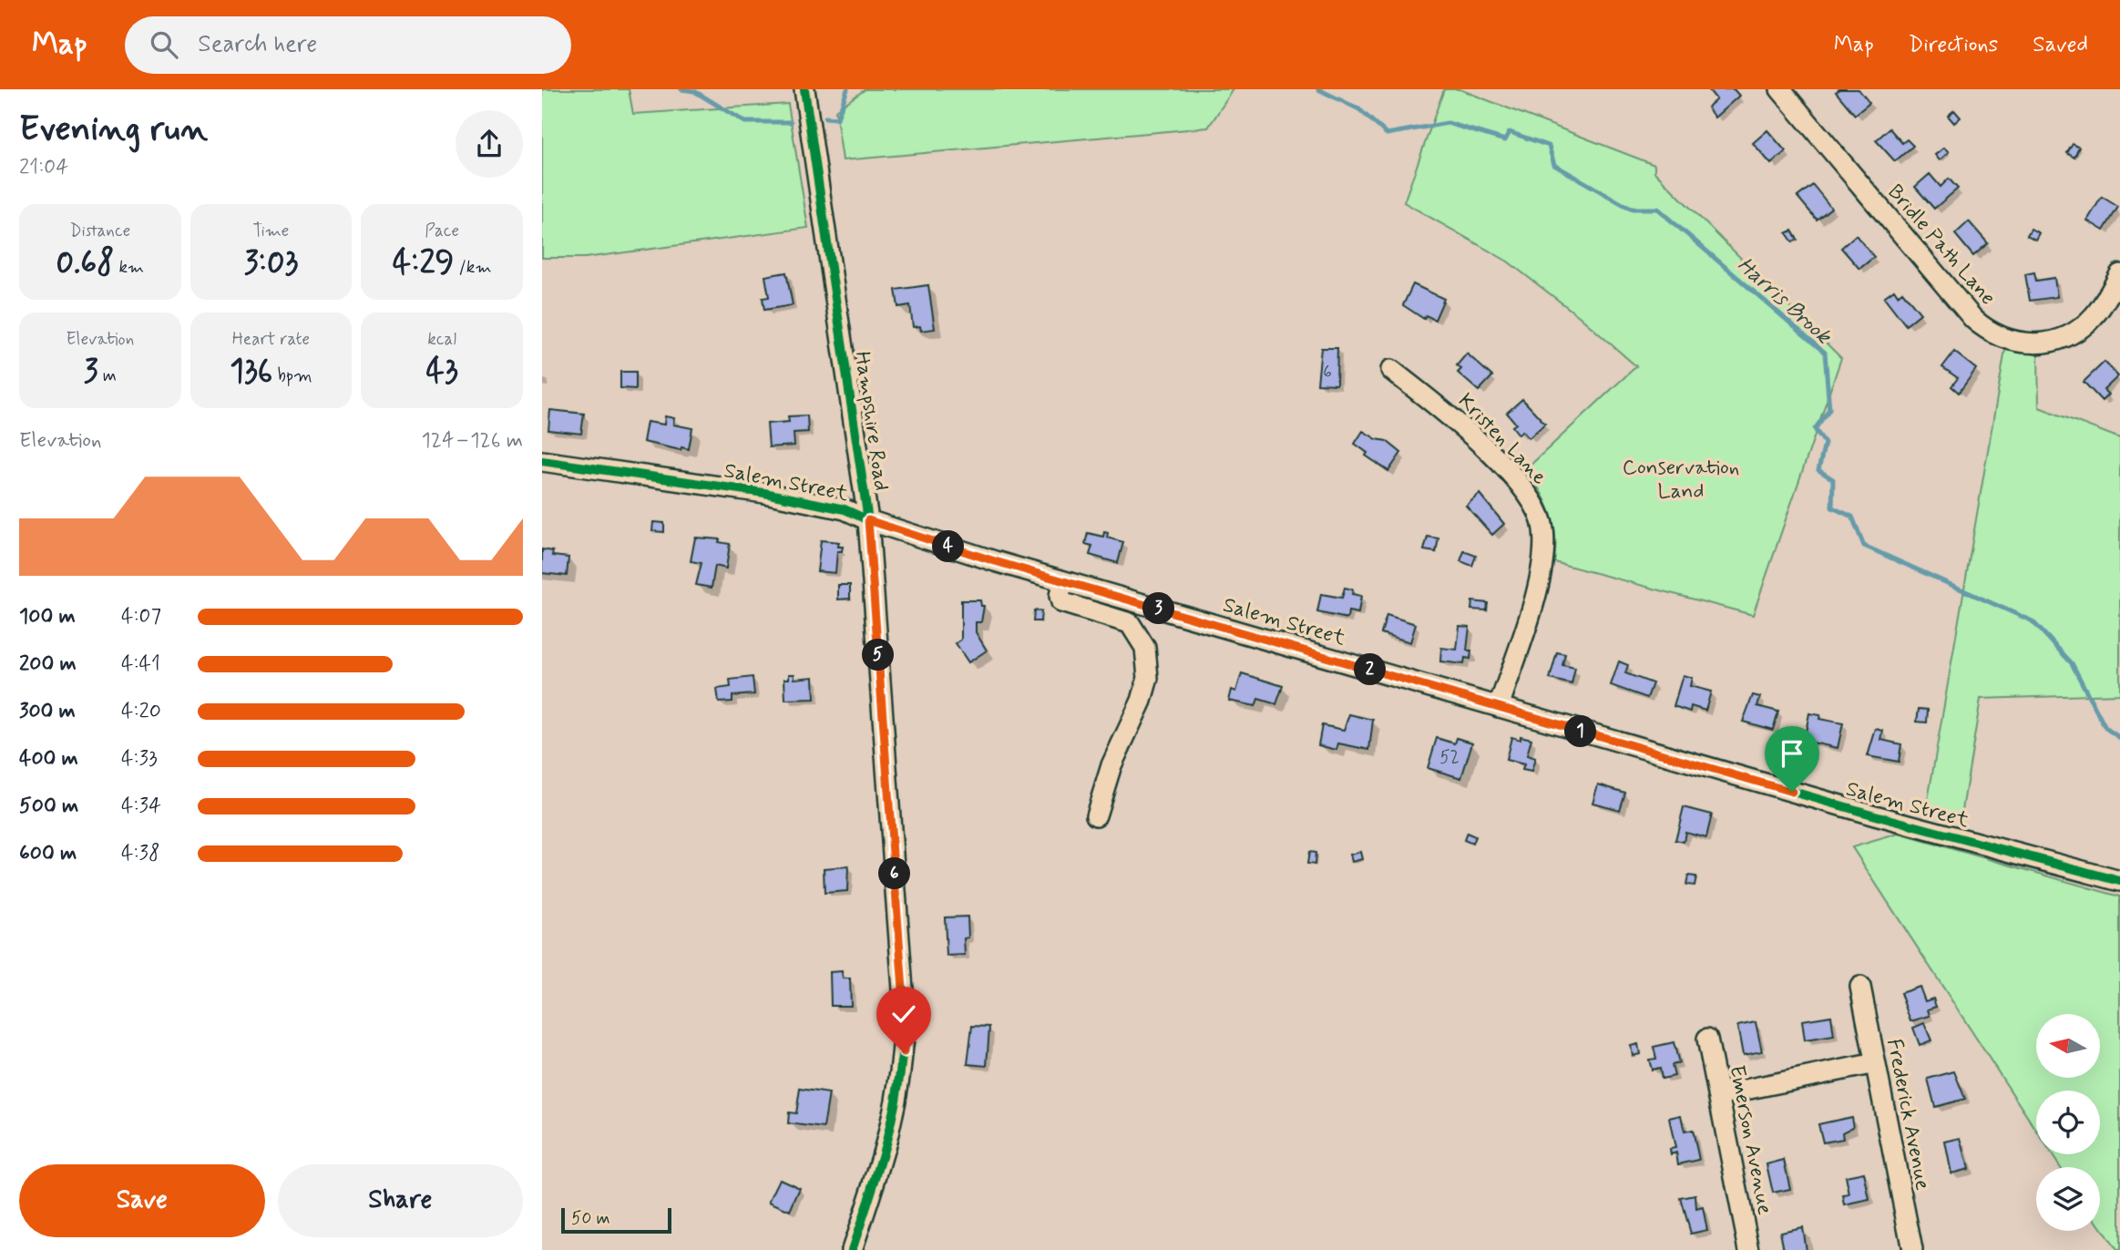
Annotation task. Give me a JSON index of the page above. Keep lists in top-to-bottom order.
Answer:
{
  "streets": {
    "street": [
      "Bridle Path Lane",
      "Hampshire Road",
      "Kristen Lane",
      "Salem Street",
      "Frederick Avenue",
      "Emerson Avenue"
    ]
  },
  "crossings": [
    ["Hampshire Road", "Salem Street"],
    ["Kristen Lane", "Salem Street"]
  ],
  "water": ["Harris Brook"],
  "parks": ["Conservation Land"],
  "house_numbers": ["6", "52"],
  "scale_bar": "50 m",
  "north": "left",
  "page": {
    "header": "Map",
    "search": "Search here",
    "nav": ["Map", "Directions", "Saved"],
    "heading": ["Evening run", "21:04"],
    "stats": [
      ["Distance", "0.68 km"],
      ["Time", "3:03"],
      ["Pace", "4:29 /km"],
      ["Elevation", "3 m"],
      ["Heart rate", "136 bpm"],
      ["kcal", "43"]
    ],
    "chart": ["Elevation", "124–126 m"],
    "pins": [
      "4",
      "3",
      "5",
      "2",
      "1",
      "6"
    ],
    "list": [
      {
        "name": "100 m",
        "note": "4:07"
      },
      {
        "name": "200 m",
        "note": "4:41"
      },
      {
        "name": "300 m",
        "note": "4:20"
      },
      {
        "name": "400 m",
        "note": "4:33"
      },
      {
        "name": "500 m",
        "note": "4:34"
      },
      {
        "name": "600 m",
        "note": "4:38"
      }
    ],
    "buttons": ["Save", "Share"],
    "scale": "50 m"
  }
}
